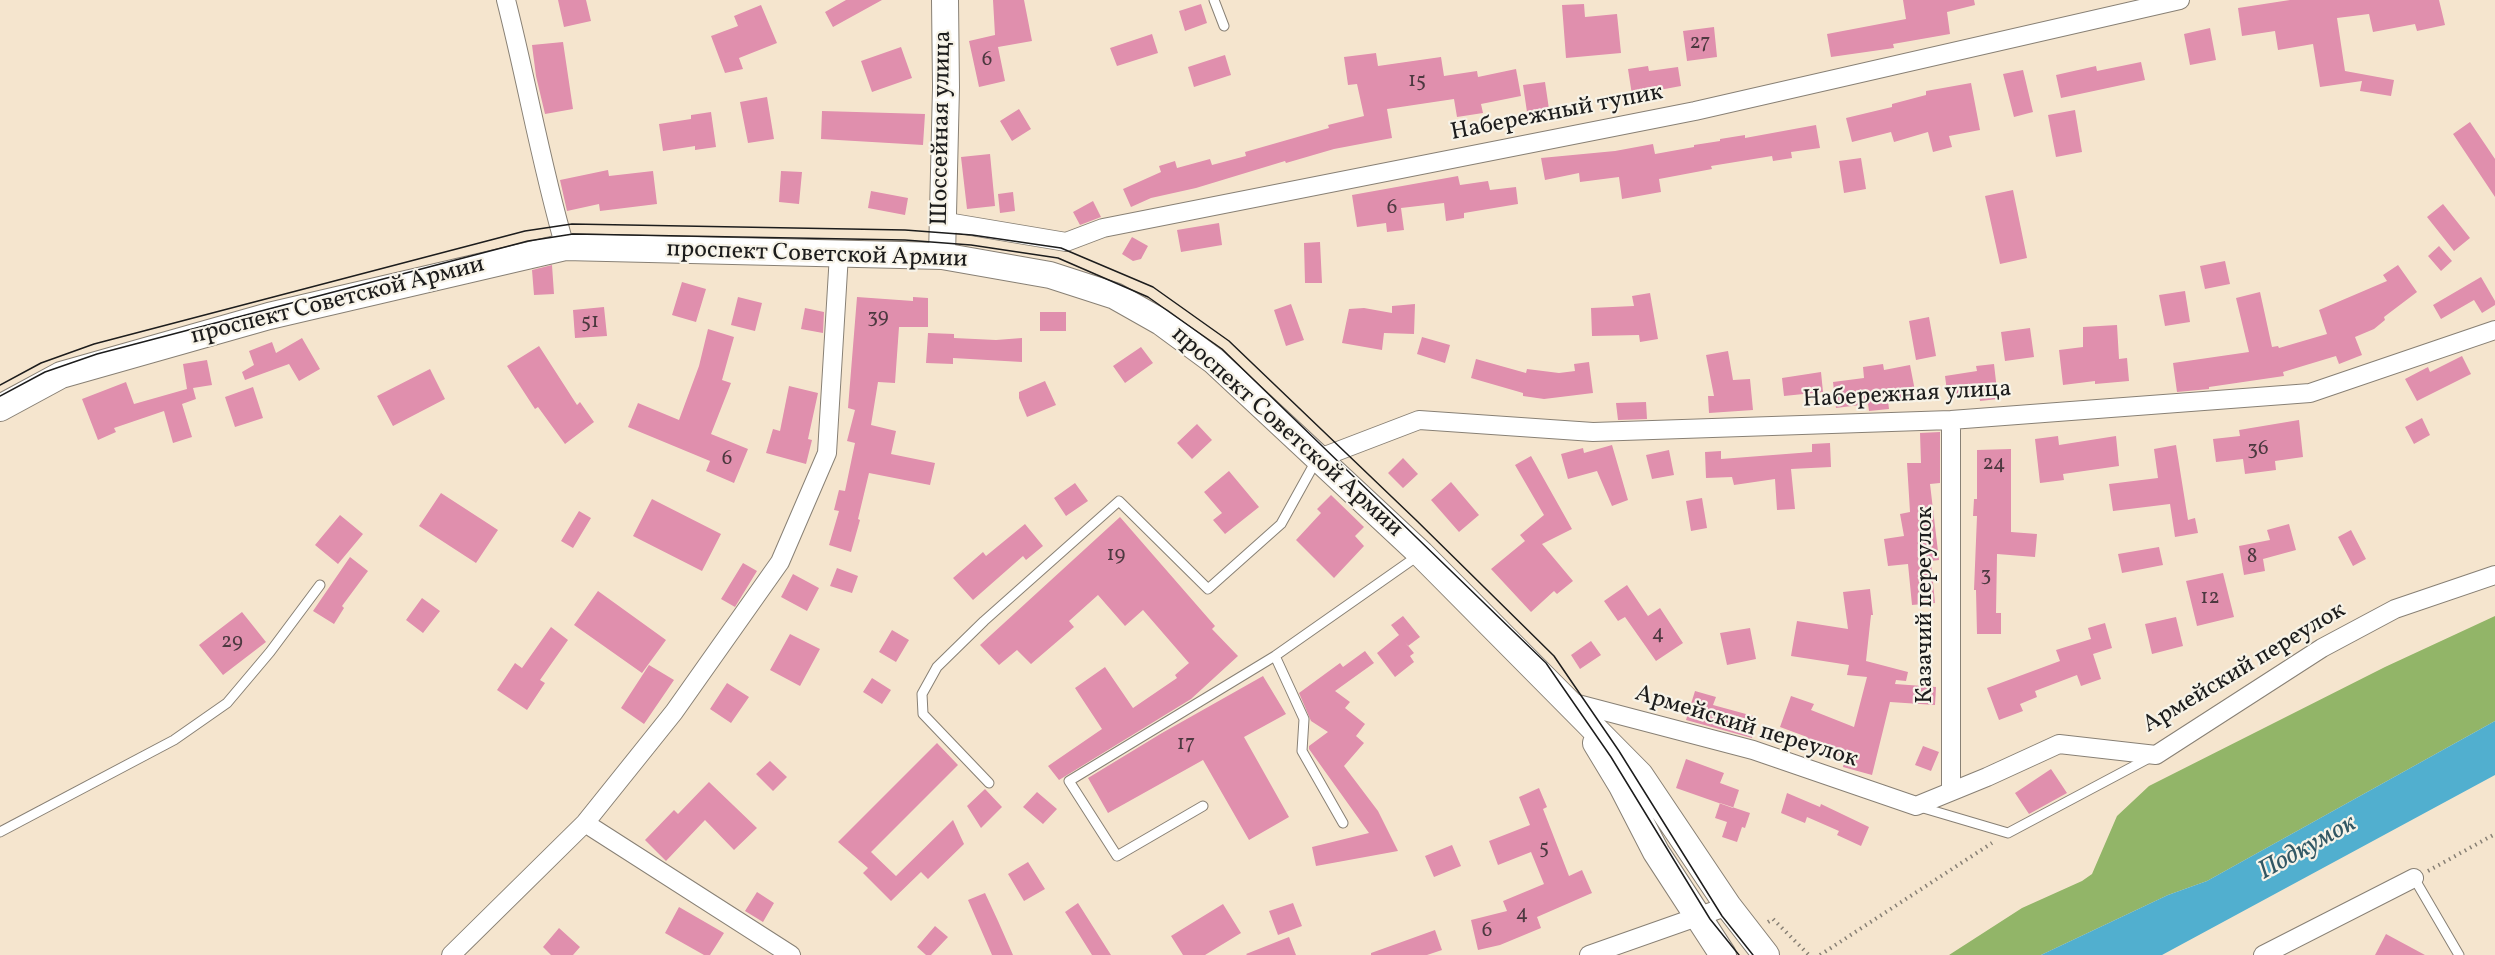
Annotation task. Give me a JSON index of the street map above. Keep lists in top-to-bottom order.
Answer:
{
  "streets": {
    "main road": ["Шоссейная улица", "проспект Советской Армии"],
    "street": [
      "Набережный тупик",
      "Набережная улица",
      "Казачий переулок",
      "Армейский переулок"
    ]
  },
  "crossings": [
    ["Набережный тупик", "Шоссейная улица"],
    ["Шоссейная улица", "проспект Советской Армии"],
    ["проспект Советской Армии", "Набережная улица"],
    ["проспект Советской Армии", "Армейский переулок"],
    ["Набережная улица", "Казачий переулок"],
    ["Казачий переулок", "Армейский переулок"]
  ],
  "water": ["Подкумок"],
  "house_numbers": [
    "27",
    "6",
    "15",
    "6",
    "39",
    "51",
    "36",
    "6",
    "24",
    "19",
    "8",
    "3",
    "12",
    "4",
    "29",
    "17",
    "5",
    "4",
    "6"
  ]
}
